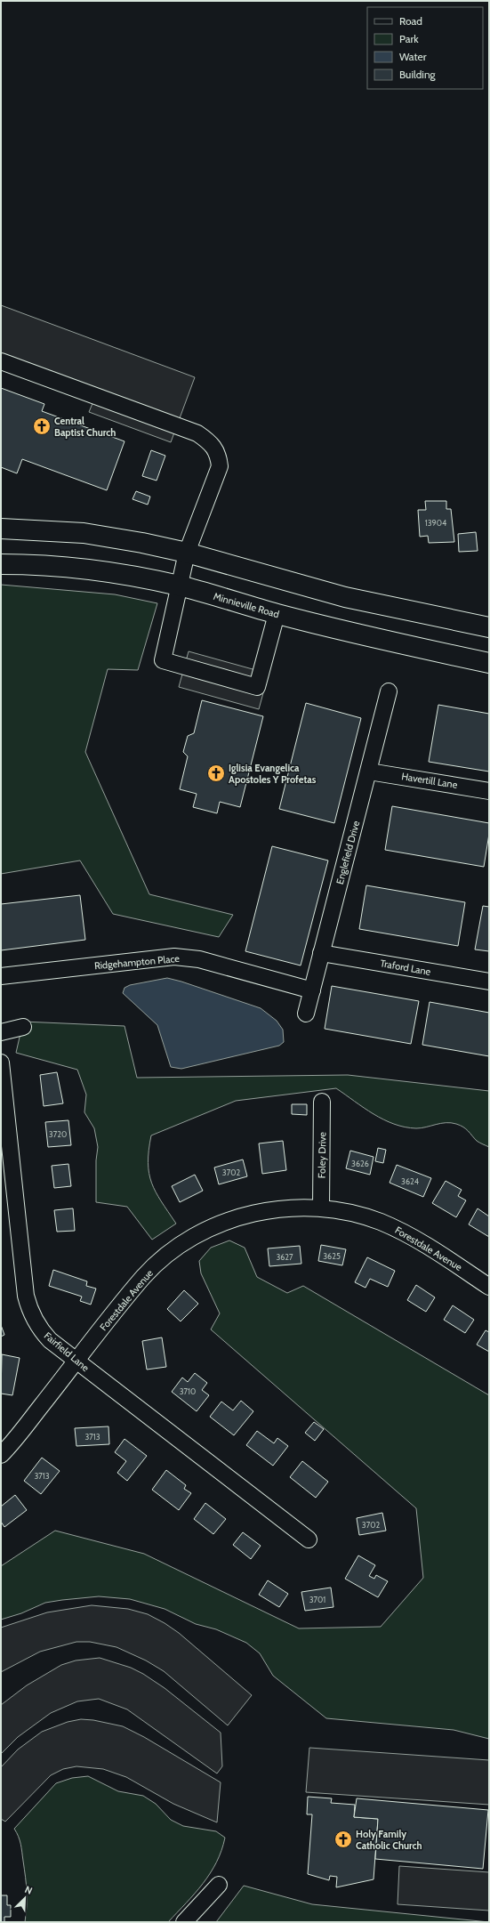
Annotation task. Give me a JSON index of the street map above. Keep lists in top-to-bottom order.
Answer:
{
  "streets": {
    "main road": ["Minnieville Road"],
    "street": [
      "Havertill Lane",
      "Englefield Drive",
      "Ridgehampton Place",
      "Traford Lane",
      "Foley Drive",
      "Forestdale Avenue",
      "Fairfield Lane"
    ]
  },
  "crossings": [
    ["Havertill Lane", "Englefield Drive"],
    ["Englefield Drive", "Ridgehampton Place"],
    ["Englefield Drive", "Traford Lane"],
    ["Foley Drive", "Forestdale Avenue"],
    ["Forestdale Avenue", "Fairfield Lane"]
  ],
  "places": {
    "church": ["Central Baptist Church", "Iglisia Evangelica Apostoles Y Profetas", "Holy Family Catholic Church"]
  },
  "house_numbers": [
    "13904",
    "3720",
    "3626",
    "3702",
    "3624",
    "3625",
    "3627",
    "3710",
    "3713",
    "3713",
    "3702",
    "3701"
  ],
  "legend": [
    "Road",
    "Park",
    "Water",
    "Building"
  ],
  "north": "top right"
}
